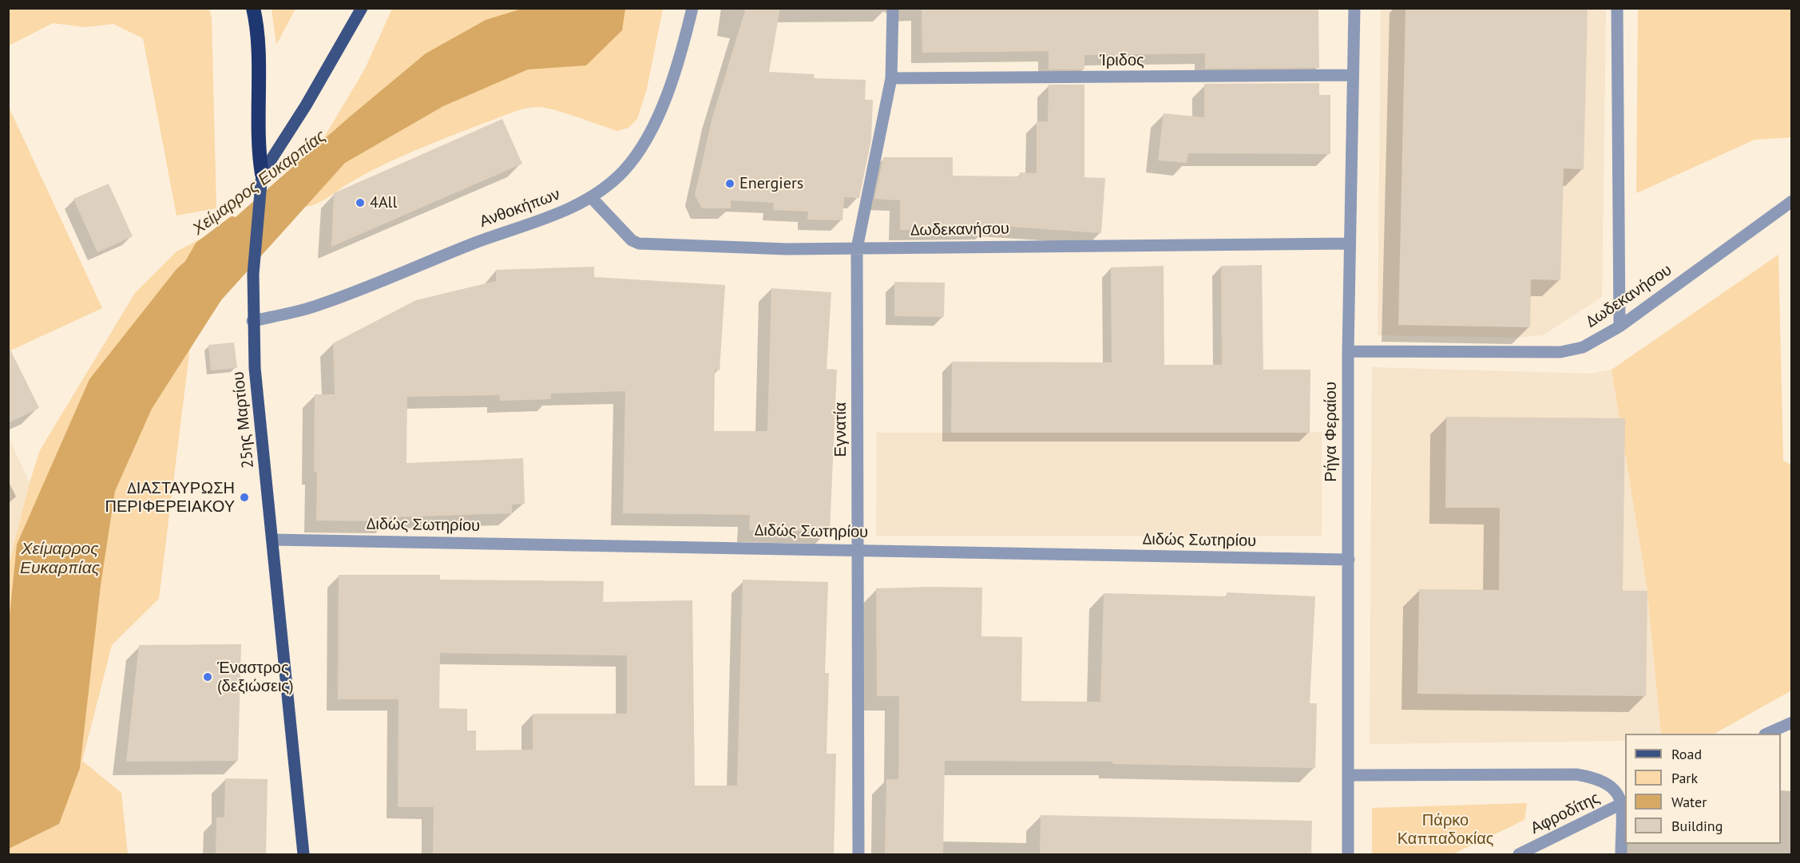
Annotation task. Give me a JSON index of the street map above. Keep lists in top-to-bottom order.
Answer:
{
  "streets": {
    "main road": ["25ης Μαρτίου"],
    "street": [
      "Ίριδος",
      "Ανθοκήπων",
      "Δωδεκανήσου",
      "Εγνατία",
      "Ρήγα Φεραίου",
      "Διδώς Σωτηρίου",
      "Αφροδίτης"
    ]
  },
  "crossings": [
    ["Ίριδος", "Εγνατία"],
    ["Ίριδος", "Ρήγα Φεραίου"],
    ["Ανθοκήπων", "Δωδεκανήσου"],
    ["Ανθοκήπων", "25ης Μαρτίου"],
    ["Δωδεκανήσου", "Εγνατία"],
    ["Δωδεκανήσου", "Ρήγα Φεραίου"],
    ["25ης Μαρτίου", "Διδώς Σωτηρίου"],
    ["Εγνατία", "Διδώς Σωτηρίου"],
    ["Ρήγα Φεραίου", "Διδώς Σωτηρίου"]
  ],
  "water": ["Χείμαρρος Ευκαρπίας"],
  "parks": ["Πάρκο Καππαδοκίας"],
  "places": [
    "Energiers",
    "4All",
    "ΔΙΑΣΤΑΥΡΩΣΗ ΠΕΡΙΦΕΡΕΙΑΚΟΥ",
    "Έναστρος (δεξιώσεις)"
  ],
  "legend": [
    "Road",
    "Park",
    "Water",
    "Building"
  ]
}
